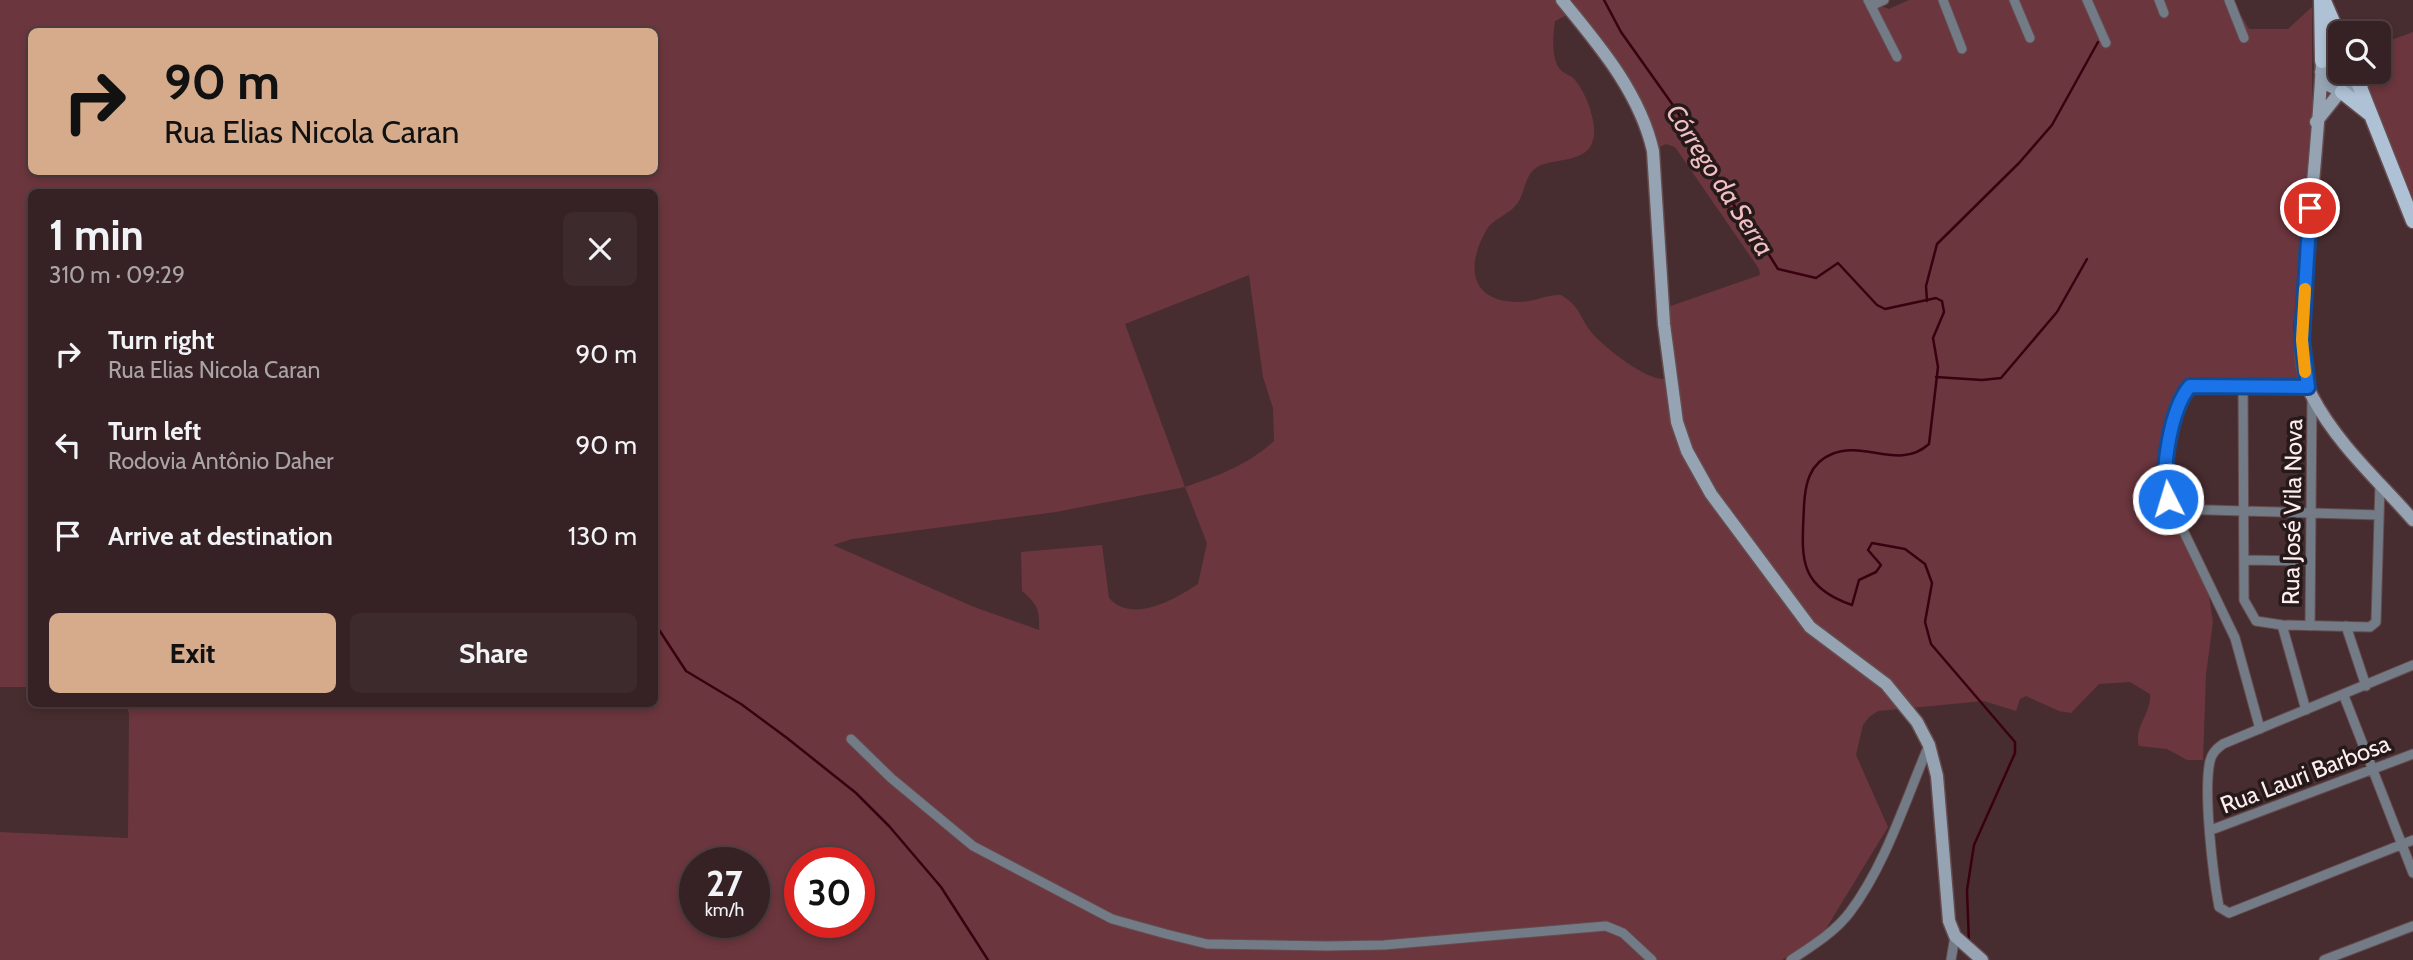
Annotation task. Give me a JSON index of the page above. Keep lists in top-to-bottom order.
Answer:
{
  "streets": {
    "street": ["Rua José Vila Nova", "Rua Lauri Barbosa"]
  },
  "water": ["Córrego da Serra"],
  "page": {
    "turn": ["90 m", "Rua Elias Nicola Caran"],
    "heading": ["1 min", "310 m · 09:29"],
    "list": [
      {
        "name": "Turn right",
        "note": "Rua Elias Nicola Caran",
        "value": "90 m"
      },
      {
        "name": "Turn left",
        "note": "Rodovia Antônio Daher",
        "value": "90 m"
      },
      {
        "name": "Arrive at destination",
        "value": "130 m"
      }
    ],
    "buttons": ["Exit", "Share"],
    "speed": "27 km/h",
    "limit": "30"
  }
}
